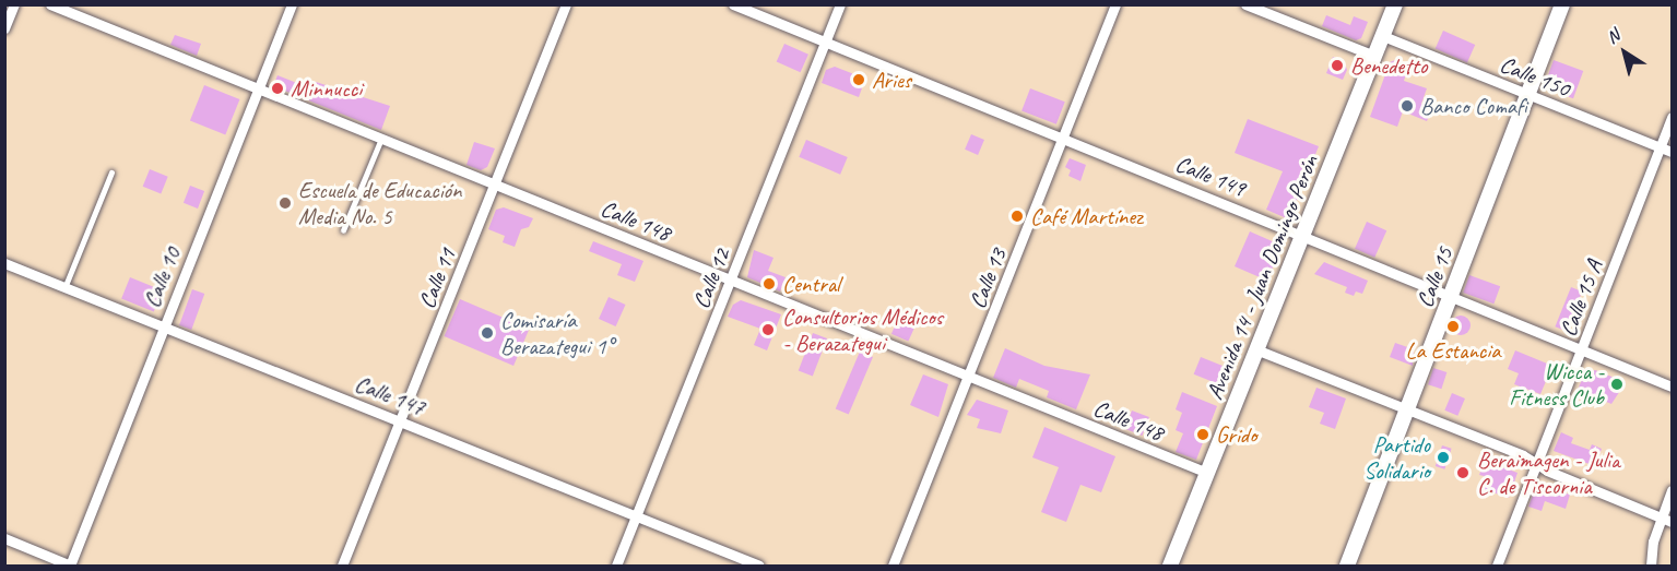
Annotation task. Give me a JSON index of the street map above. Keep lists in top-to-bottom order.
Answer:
{
  "streets": {
    "main road": ["Avenida 14 - Juan Domingo Perón", "Calle 15"],
    "street": [
      "Calle 150",
      "Calle 149",
      "Calle 148",
      "Calle 10",
      "Calle 11",
      "Calle 12",
      "Calle 13",
      "Calle 15 A",
      "Calle 147"
    ]
  },
  "crossings": [
    ["Calle 150", "Avenida 14 - Juan Domingo Perón"],
    ["Calle 150", "Calle 15"],
    ["Calle 150", "Calle 15 A"],
    ["Calle 149", "Avenida 14 - Juan Domingo Perón"],
    ["Calle 149", "Calle 15"],
    ["Calle 149", "Calle 12"],
    ["Calle 149", "Calle 13"],
    ["Calle 149", "Calle 15 A"],
    ["Calle 148", "Calle 10"],
    ["Calle 148", "Avenida 14 - Juan Domingo Perón"],
    ["Calle 148", "Calle 11"],
    ["Calle 148", "Calle 12"],
    ["Calle 148", "Calle 13"],
    ["Calle 10", "Calle 147"],
    ["Calle 11", "Calle 147"],
    ["Calle 12", "Calle 147"]
  ],
  "places": [
    "Benedetto",
    "Aries",
    "Minnucci",
    "Banco Comafi",
    "Escuela de Educación Media No. 5",
    "Café Martínez",
    "Central",
    "La Estancia",
    "Consultorios Médicos - Berazategui",
    "Comisaría Berazategui 1°",
    "Wicca - Fitness Club",
    "Grido",
    "Partido Solidario",
    "Beraimagen - Julia C. de Tiscornia"
  ],
  "north": "top left"
}
